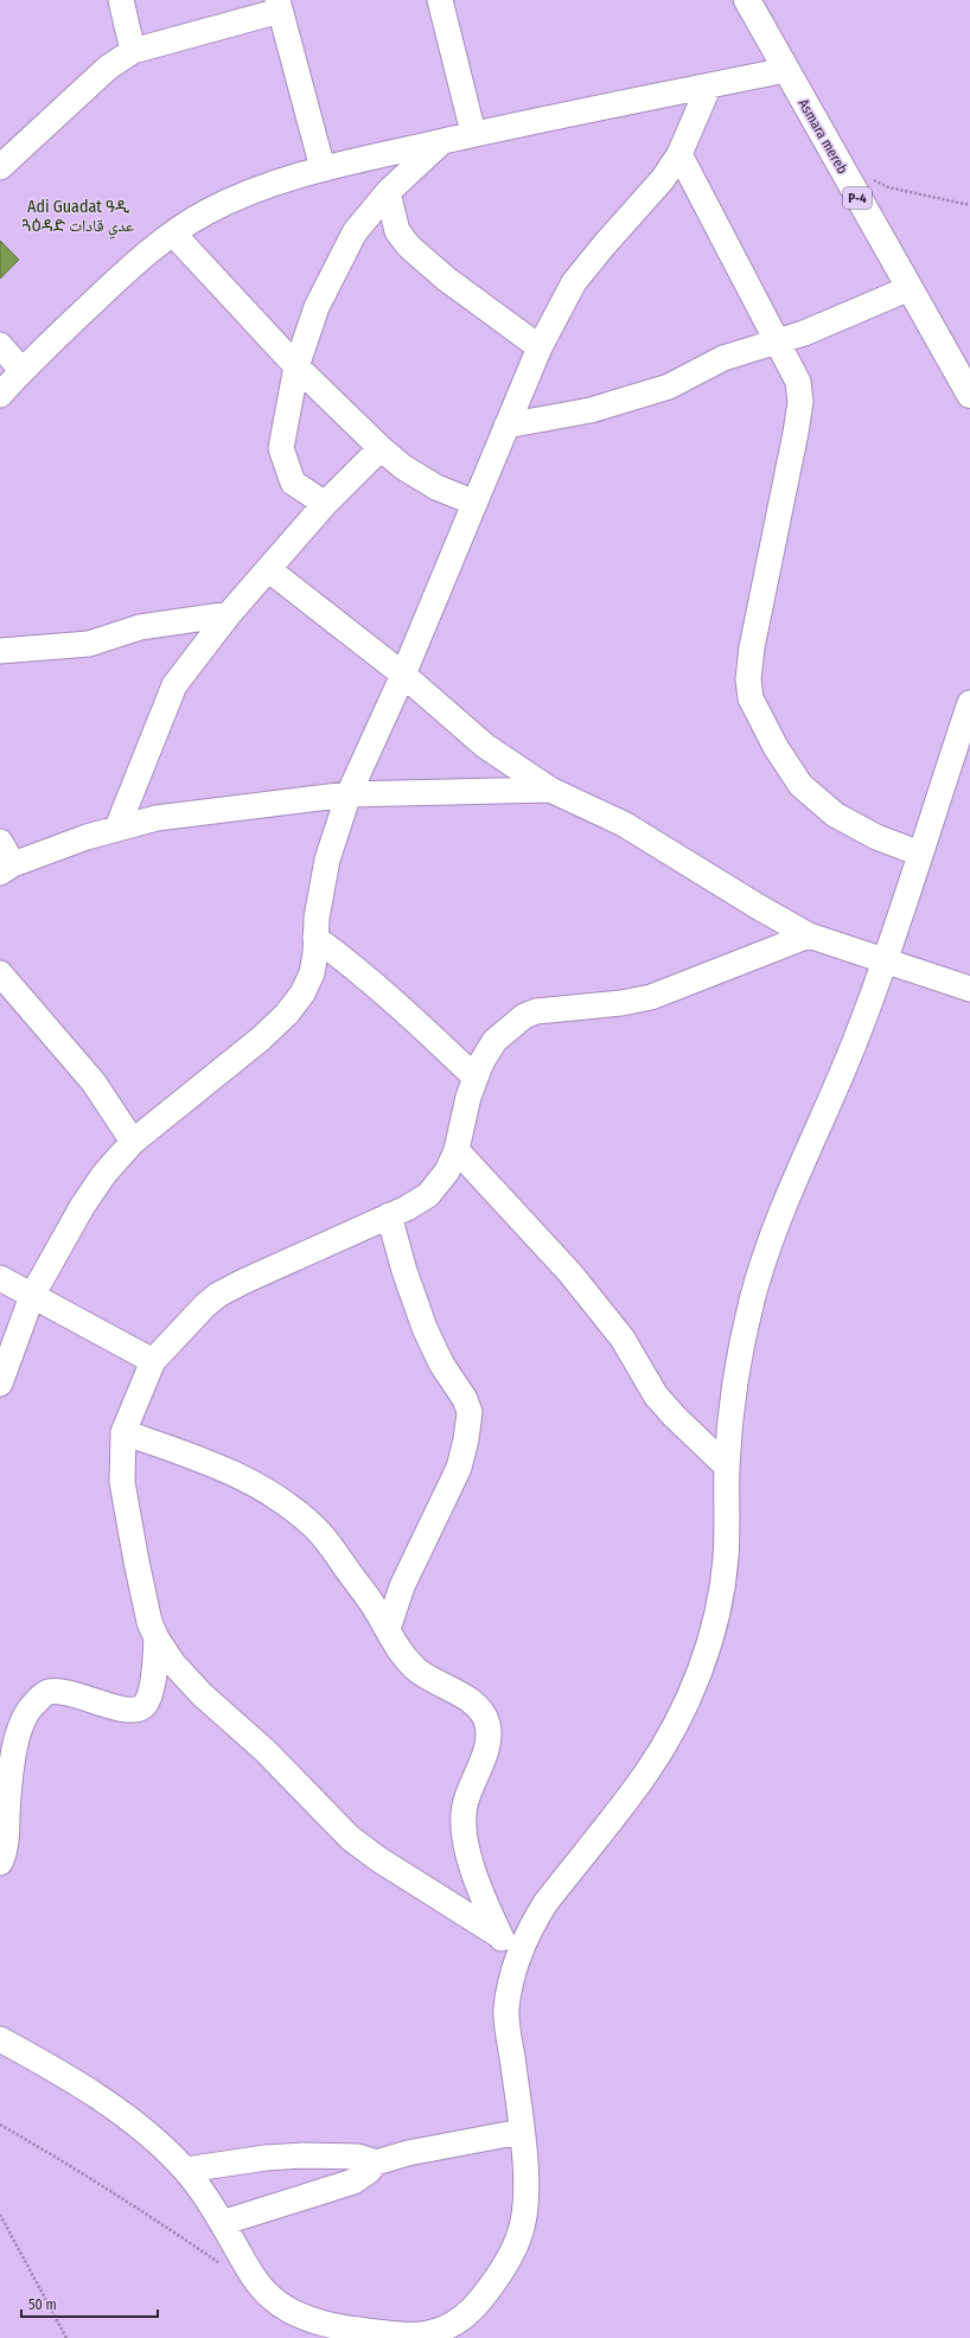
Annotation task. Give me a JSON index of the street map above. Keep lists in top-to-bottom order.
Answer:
{
  "streets": {
    "highway": ["Asmara mereb", "P-4"]
  },
  "districts": ["Adi Guadat ዓዲ ጓዕዳድ عدي قادات"],
  "scale_bar": "50 m"
}
